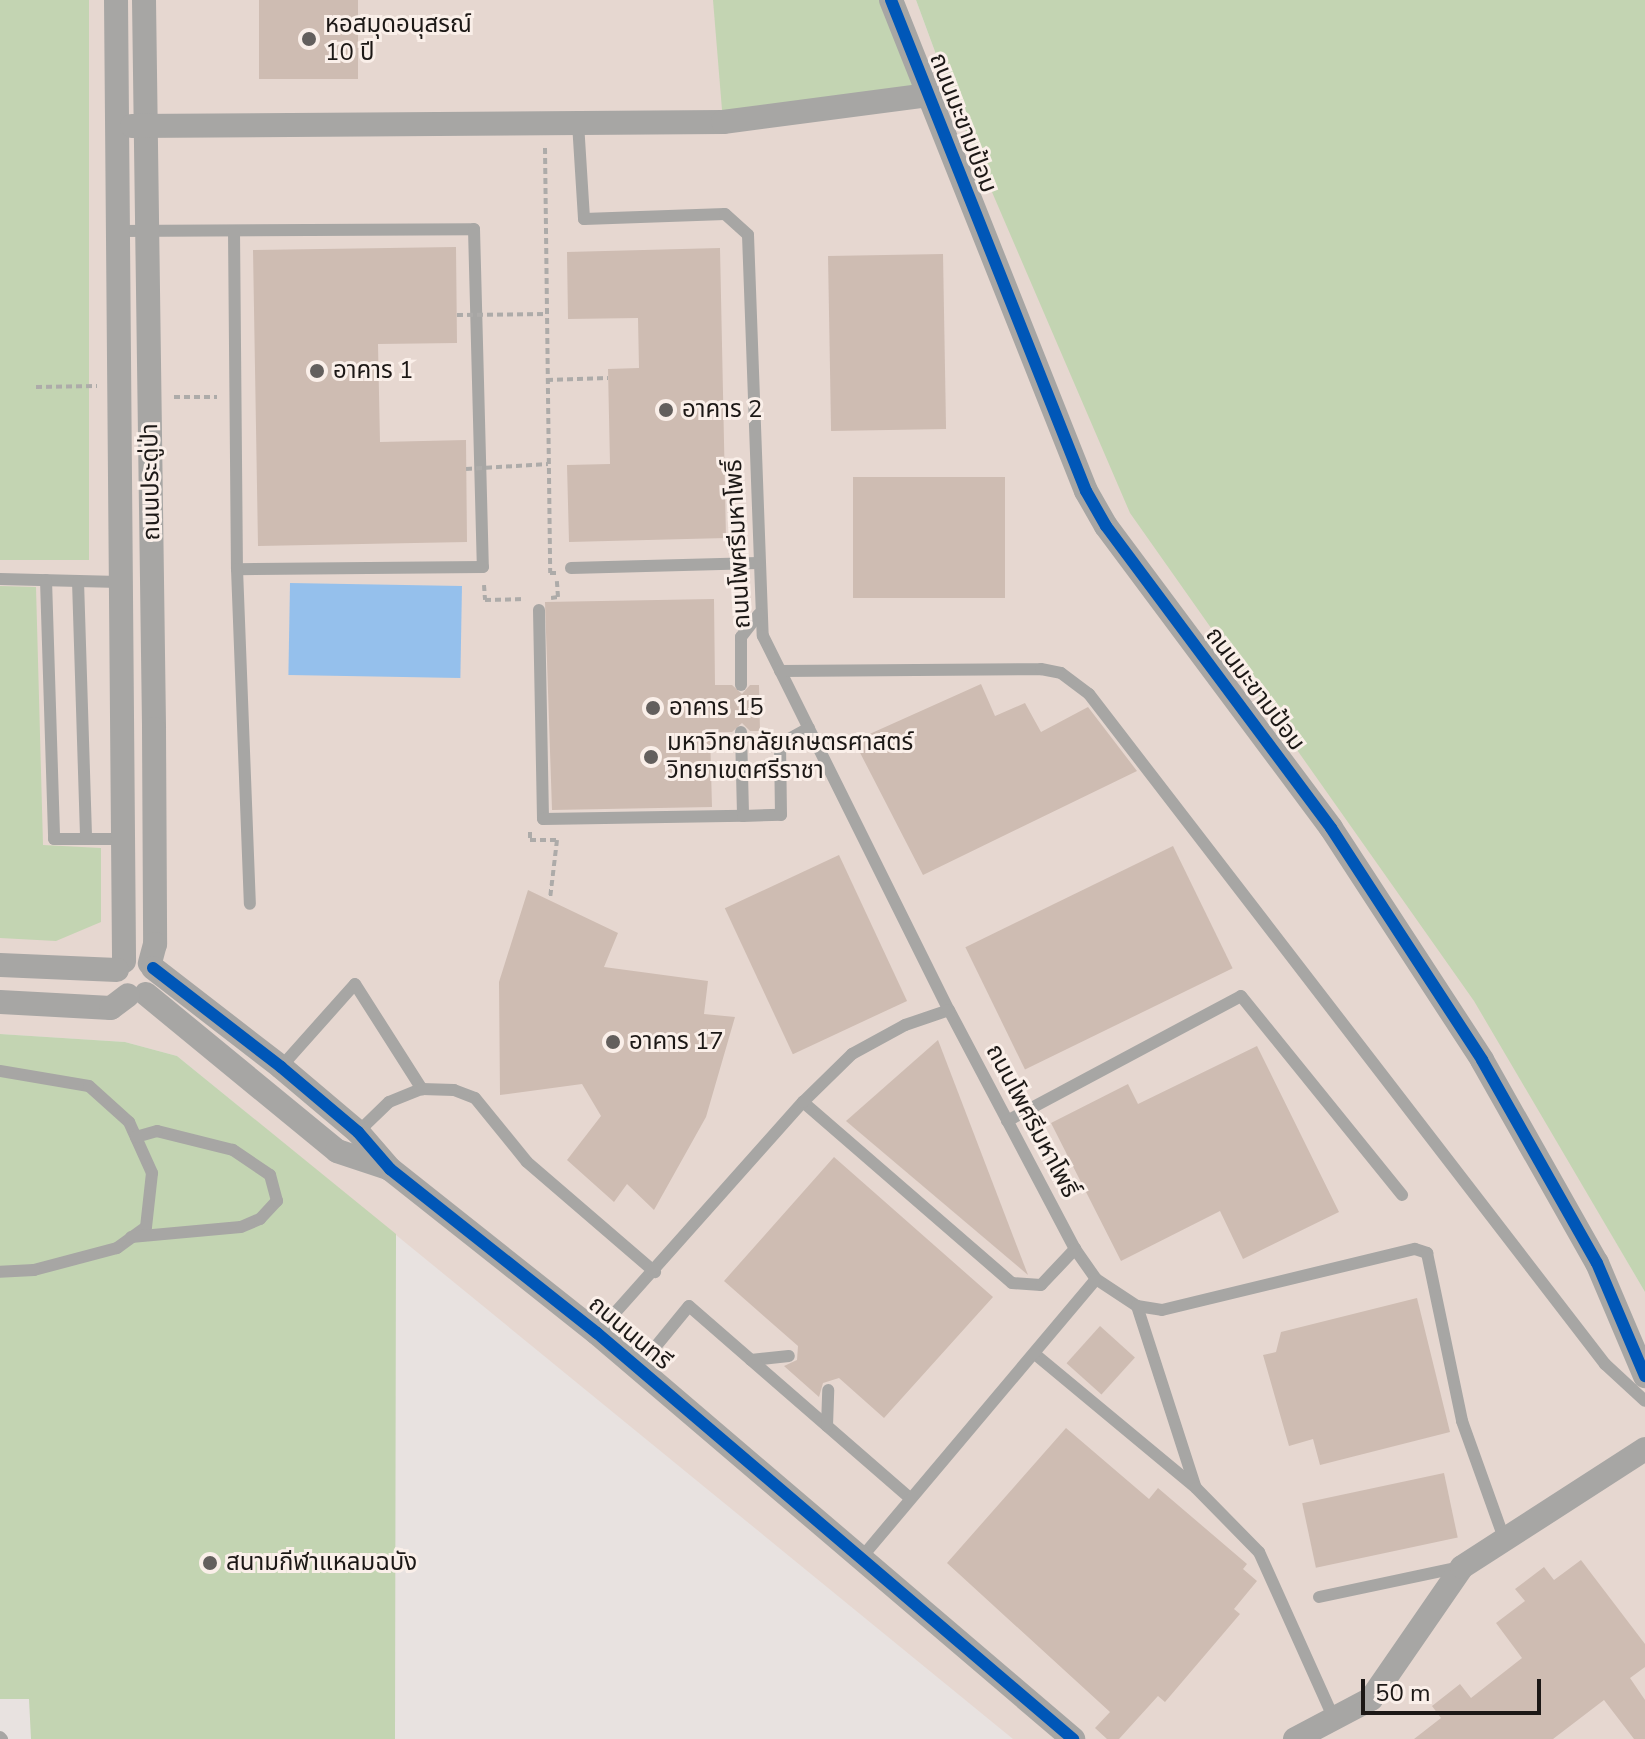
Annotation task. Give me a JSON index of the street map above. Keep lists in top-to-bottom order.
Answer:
{
  "streets": {
    "street": ["ถนนมะขามป้อม", "ถนนประดู่ป่า", "ถนนนนทรี"],
    "lane": ["ถนนโพศรีมหาโพธิ์"]
  },
  "crossings": [
    ["ถนนประดู่ป่า", "ถนนนนทรี"]
  ],
  "places": [
    "หอสมุดอนุสรณ์ 10 ปี",
    "อาคาร 1",
    "อาคาร 2",
    "อาคาร 15",
    "มหาวิทยาลัยเกษตรศาสตร์ วิทยาเขตศรีราชา",
    "อาคาร 17",
    "สนามกีฬาแหลมฉบัง"
  ],
  "scale_bar": "50 m"
}
